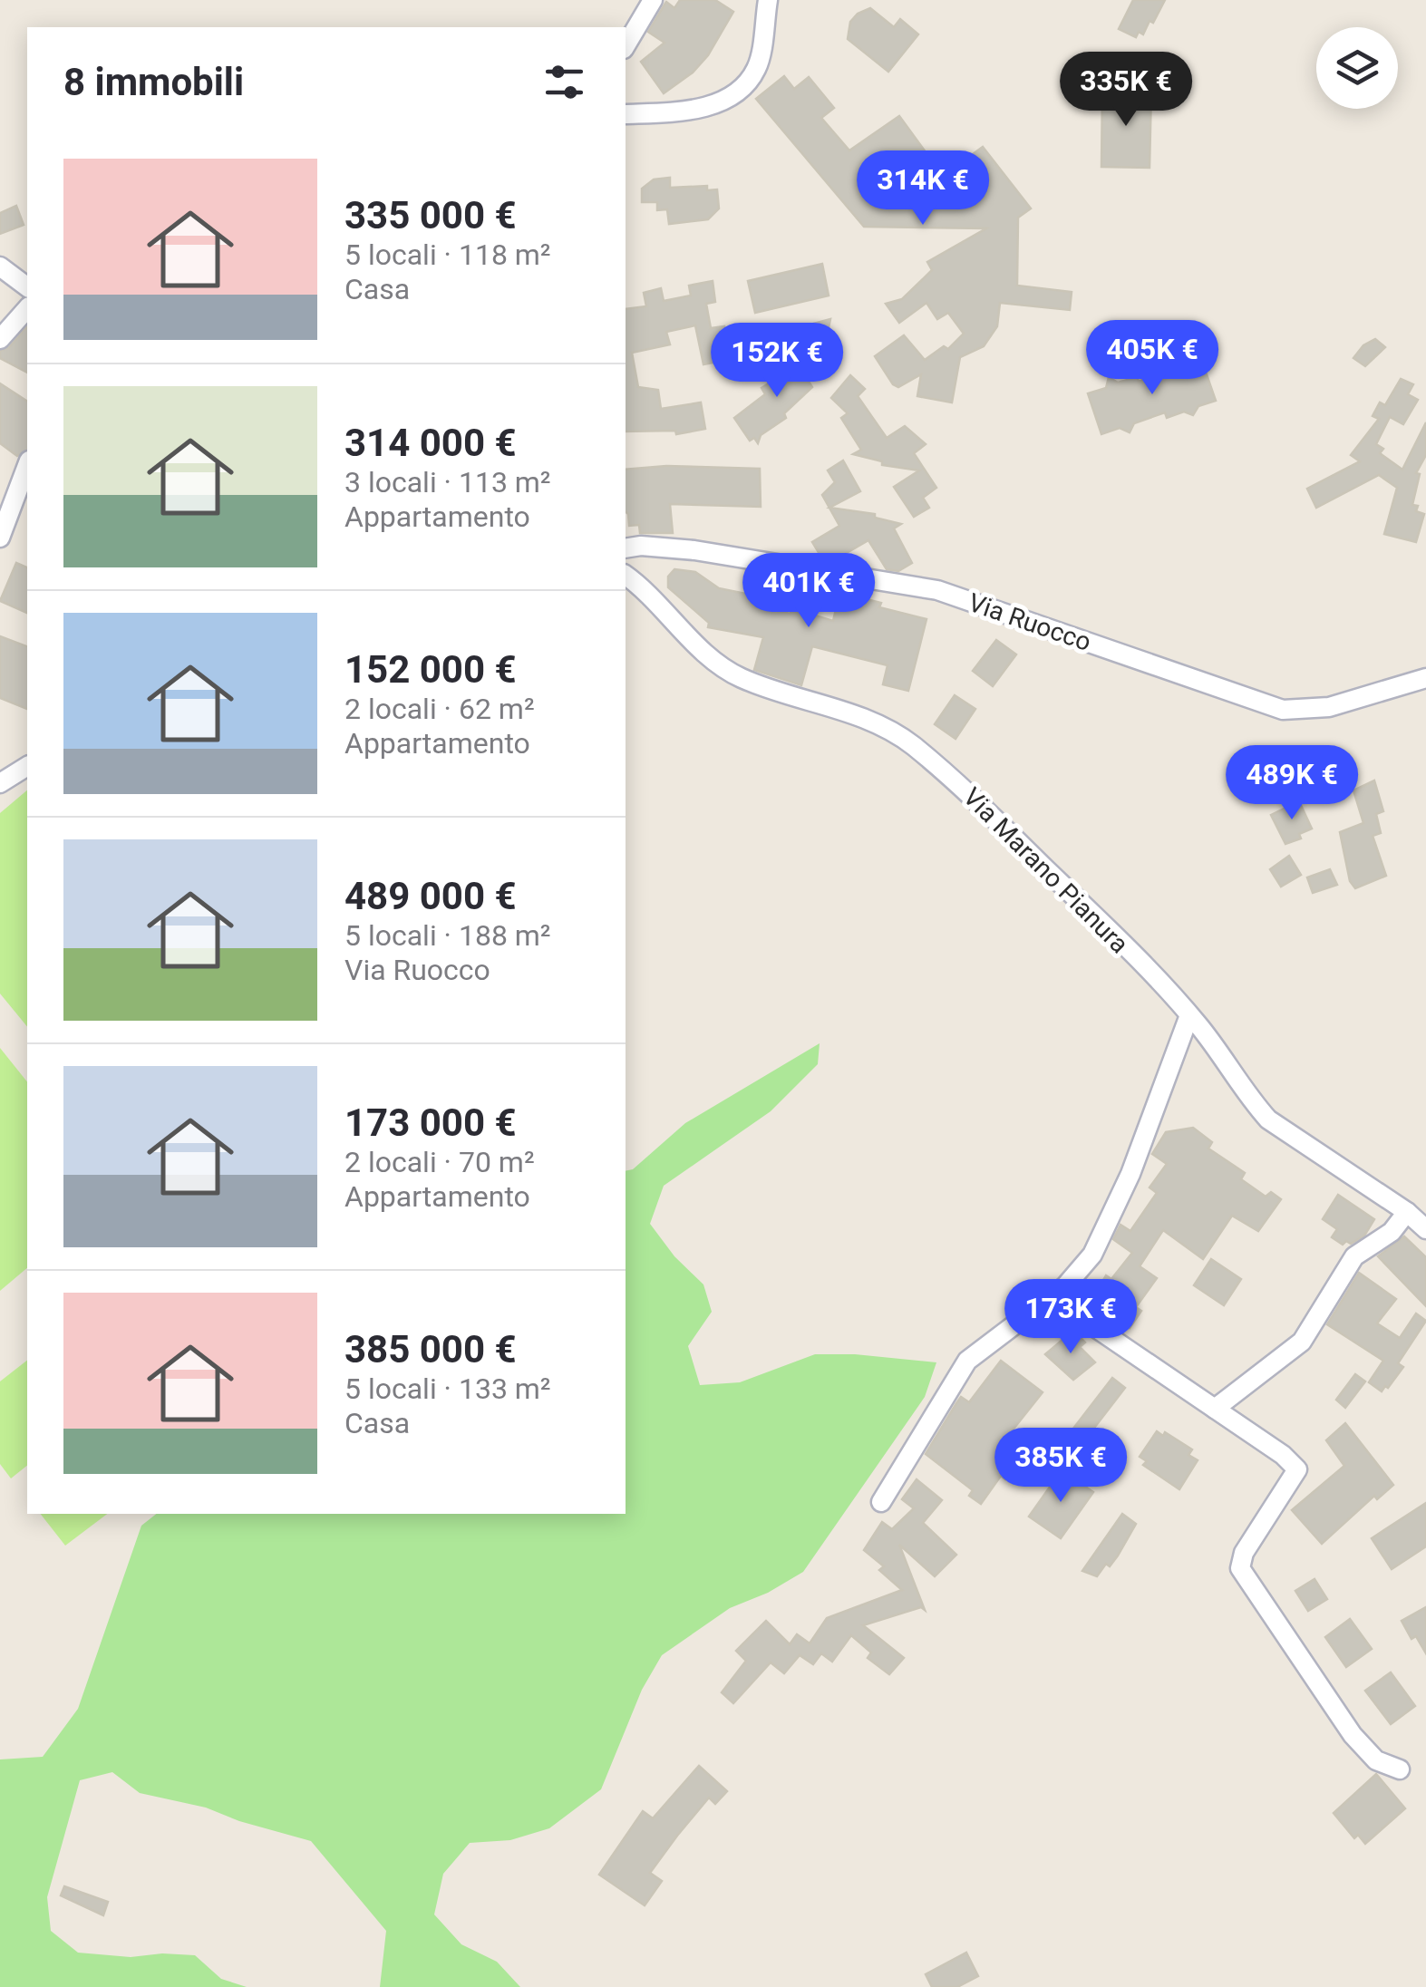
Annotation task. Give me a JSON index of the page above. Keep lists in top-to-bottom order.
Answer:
{
  "streets": {
    "street": ["Via Ruocco", "Via Marano Pianura"]
  },
  "page": {
    "heading": "8 immobili",
    "price": [
      "335K €",
      "314K €",
      "405K €",
      "152K €",
      "401K €",
      "489K €",
      "173K €",
      "385K €"
    ],
    "list": [
      {
        "name": "335 000 €",
        "note": "5 locali · 118 m² · Casa"
      },
      {
        "name": "314 000 €",
        "note": "3 locali · 113 m² · Appartamento"
      },
      {
        "name": "152 000 €",
        "note": "2 locali · 62 m² · Appartamento"
      },
      {
        "name": "489 000 €",
        "note": "5 locali · 188 m² · Via Ruocco"
      },
      {
        "name": "173 000 €",
        "note": "2 locali · 70 m² · Appartamento"
      },
      {
        "name": "385 000 €",
        "note": "5 locali · 133 m² · Casa"
      }
    ]
  }
}
